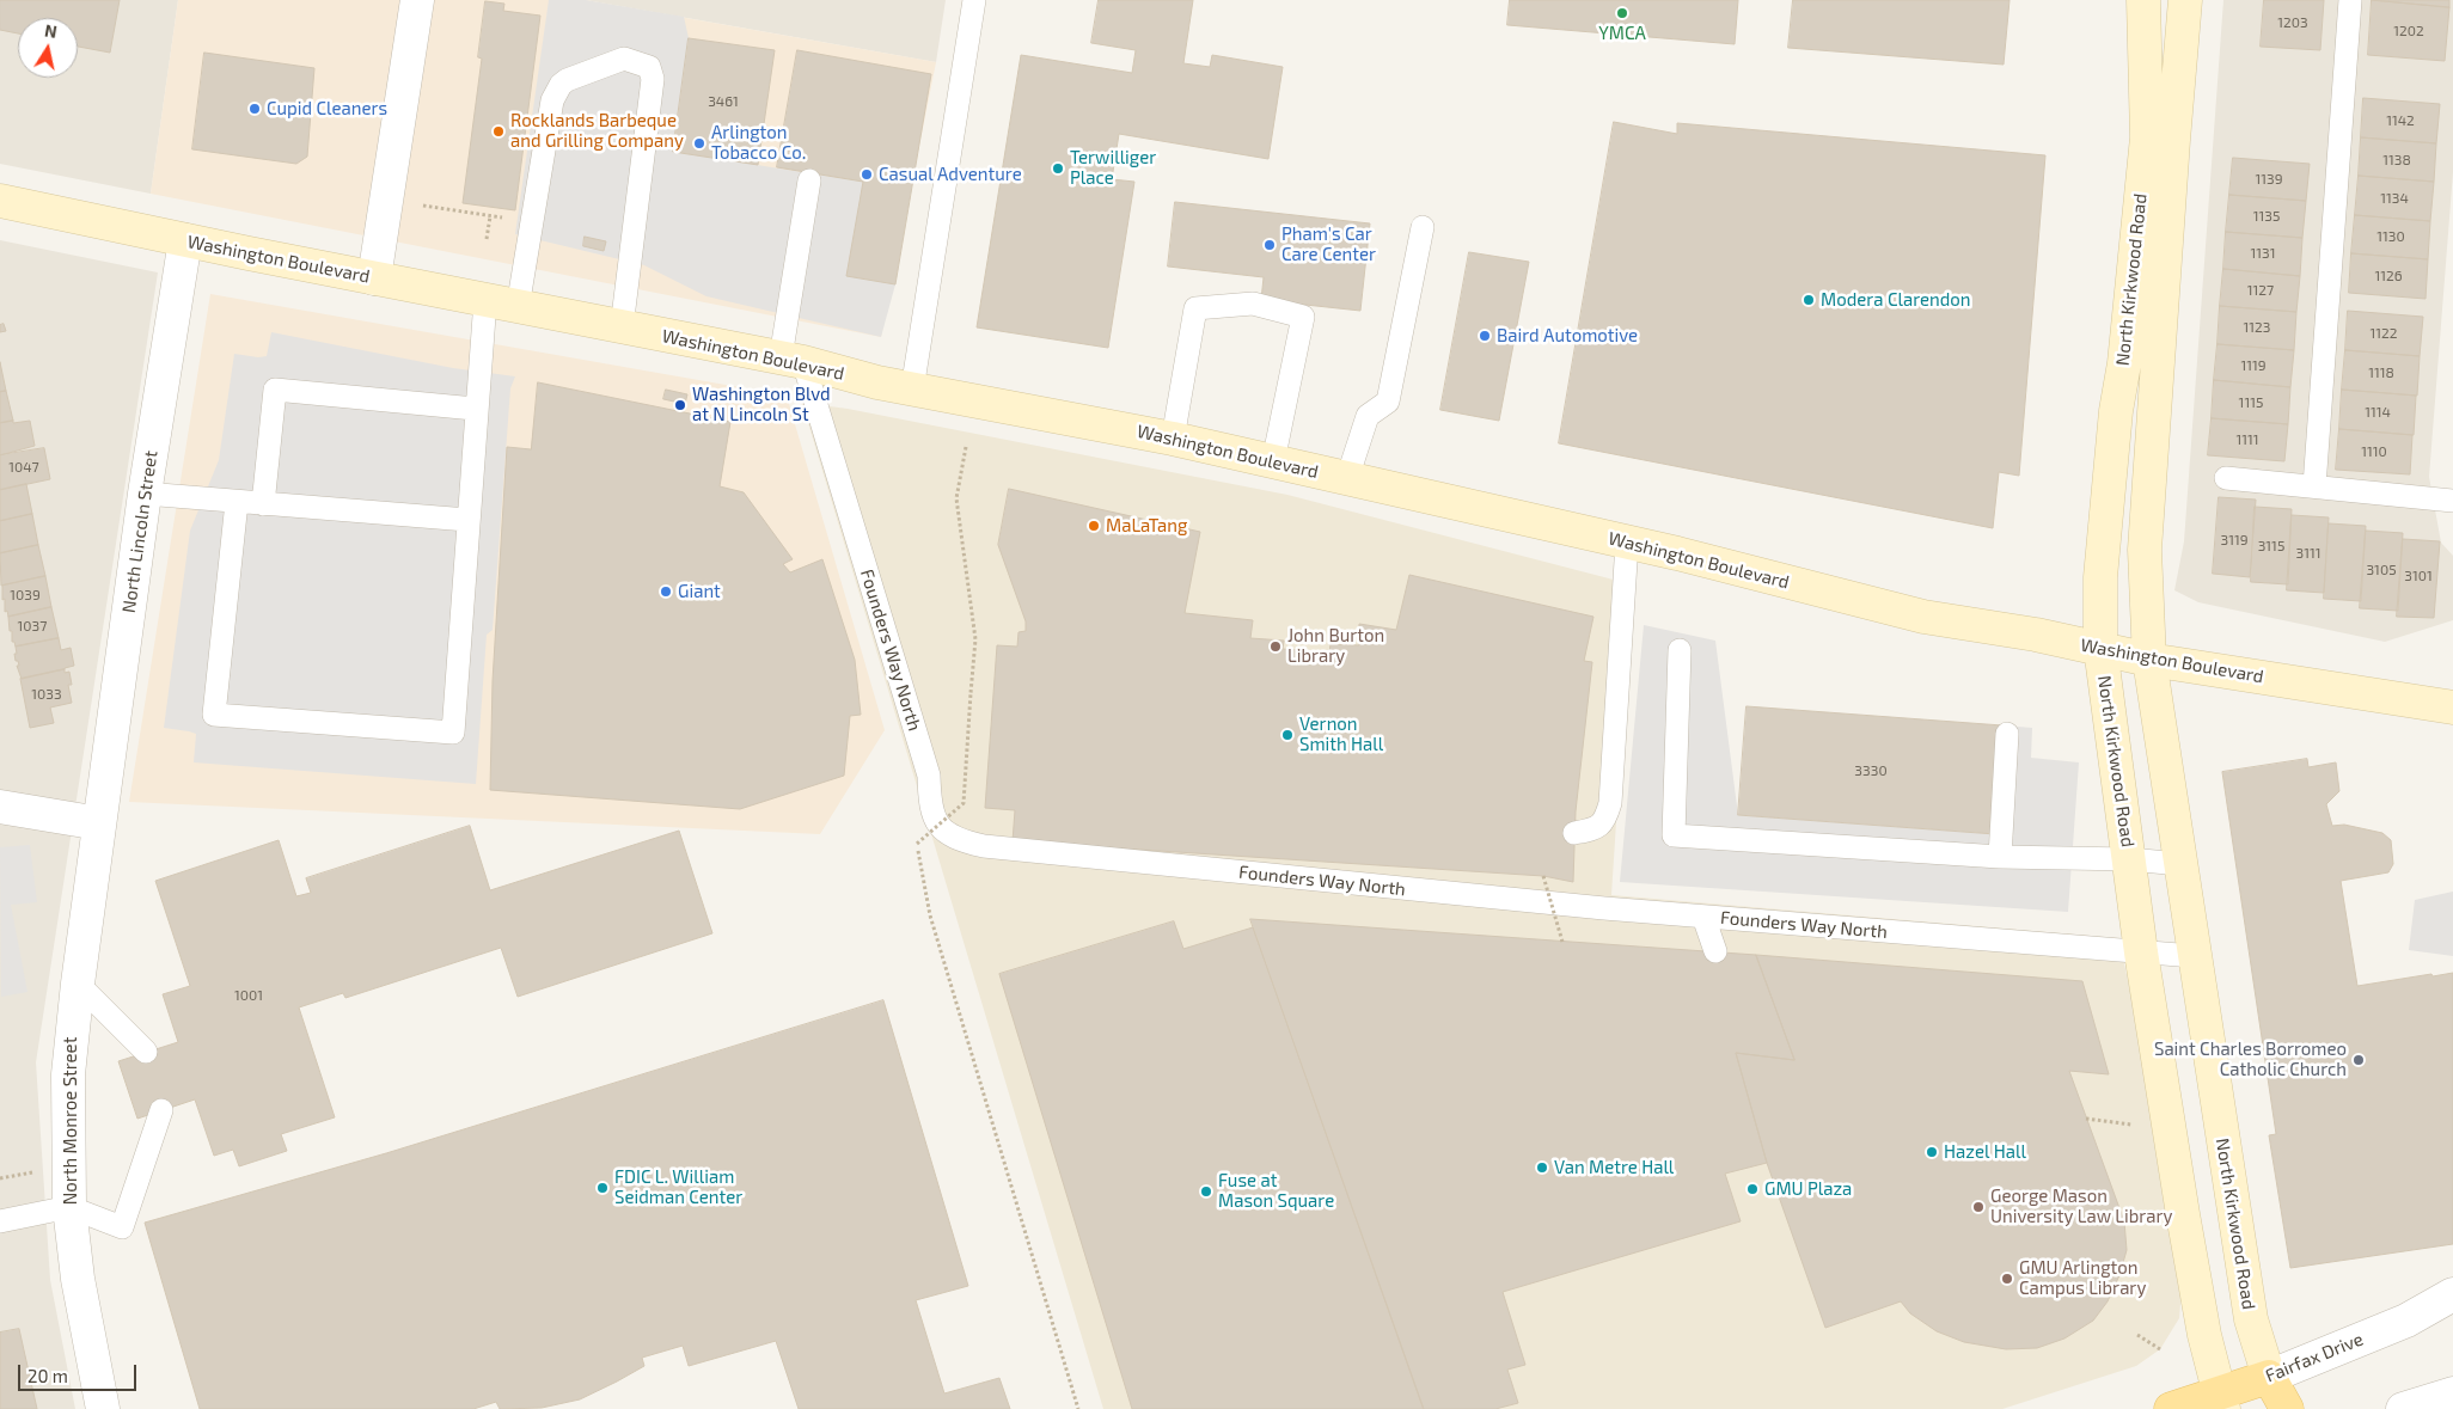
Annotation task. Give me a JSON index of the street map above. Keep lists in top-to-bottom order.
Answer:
{
  "streets": {
    "main road": ["Washington Boulevard", "North Kirkwood Road", "Fairfax Drive"],
    "street": ["North Lincoln Street", "North Monroe Street"],
    "lane": ["Founders Way North"]
  },
  "crossings": [
    ["Washington Boulevard", "North Kirkwood Road"],
    ["Washington Boulevard", "North Lincoln Street"],
    ["Washington Boulevard", "Founders Way North"],
    ["North Kirkwood Road", "Founders Way North"],
    ["North Kirkwood Road", "Fairfax Drive"],
    ["North Lincoln Street", "North Monroe Street"]
  ],
  "places": [
    "YMCA",
    "Cupid Cleaners",
    "Rocklands Barbeque and Grilling Company",
    "Arlington Tobacco Co.",
    "Terwilliger Place",
    "Casual Adventure",
    "Pham's Car Care Center",
    "Modera Clarendon",
    "Baird Automotive",
    "Washington Blvd at N Lincoln St",
    "MaLaTang",
    "Giant",
    "John Burton Library",
    "Vernon Smith Hall",
    "Saint Charles Borromeo Catholic Church",
    "Hazel Hall",
    "Van Metre Hall",
    "FDIC L. William Seidman Center",
    "GMU Plaza",
    "Fuse at Mason Square",
    "George Mason University Law Library",
    "GMU Arlington Campus Library"
  ],
  "house_numbers": [
    "1203",
    "1202",
    "3461",
    "1142",
    "1138",
    "1139",
    "1134",
    "1135",
    "1130",
    "1131",
    "1126",
    "1127",
    "1123",
    "1122",
    "1119",
    "1118",
    "1115",
    "1114",
    "1111",
    "1110",
    "1047",
    "3119",
    "3115",
    "3111",
    "3105",
    "3101",
    "1039",
    "1037",
    "1033",
    "3330",
    "1001"
  ],
  "scale_bar": "20 m",
  "north": "top"
}
